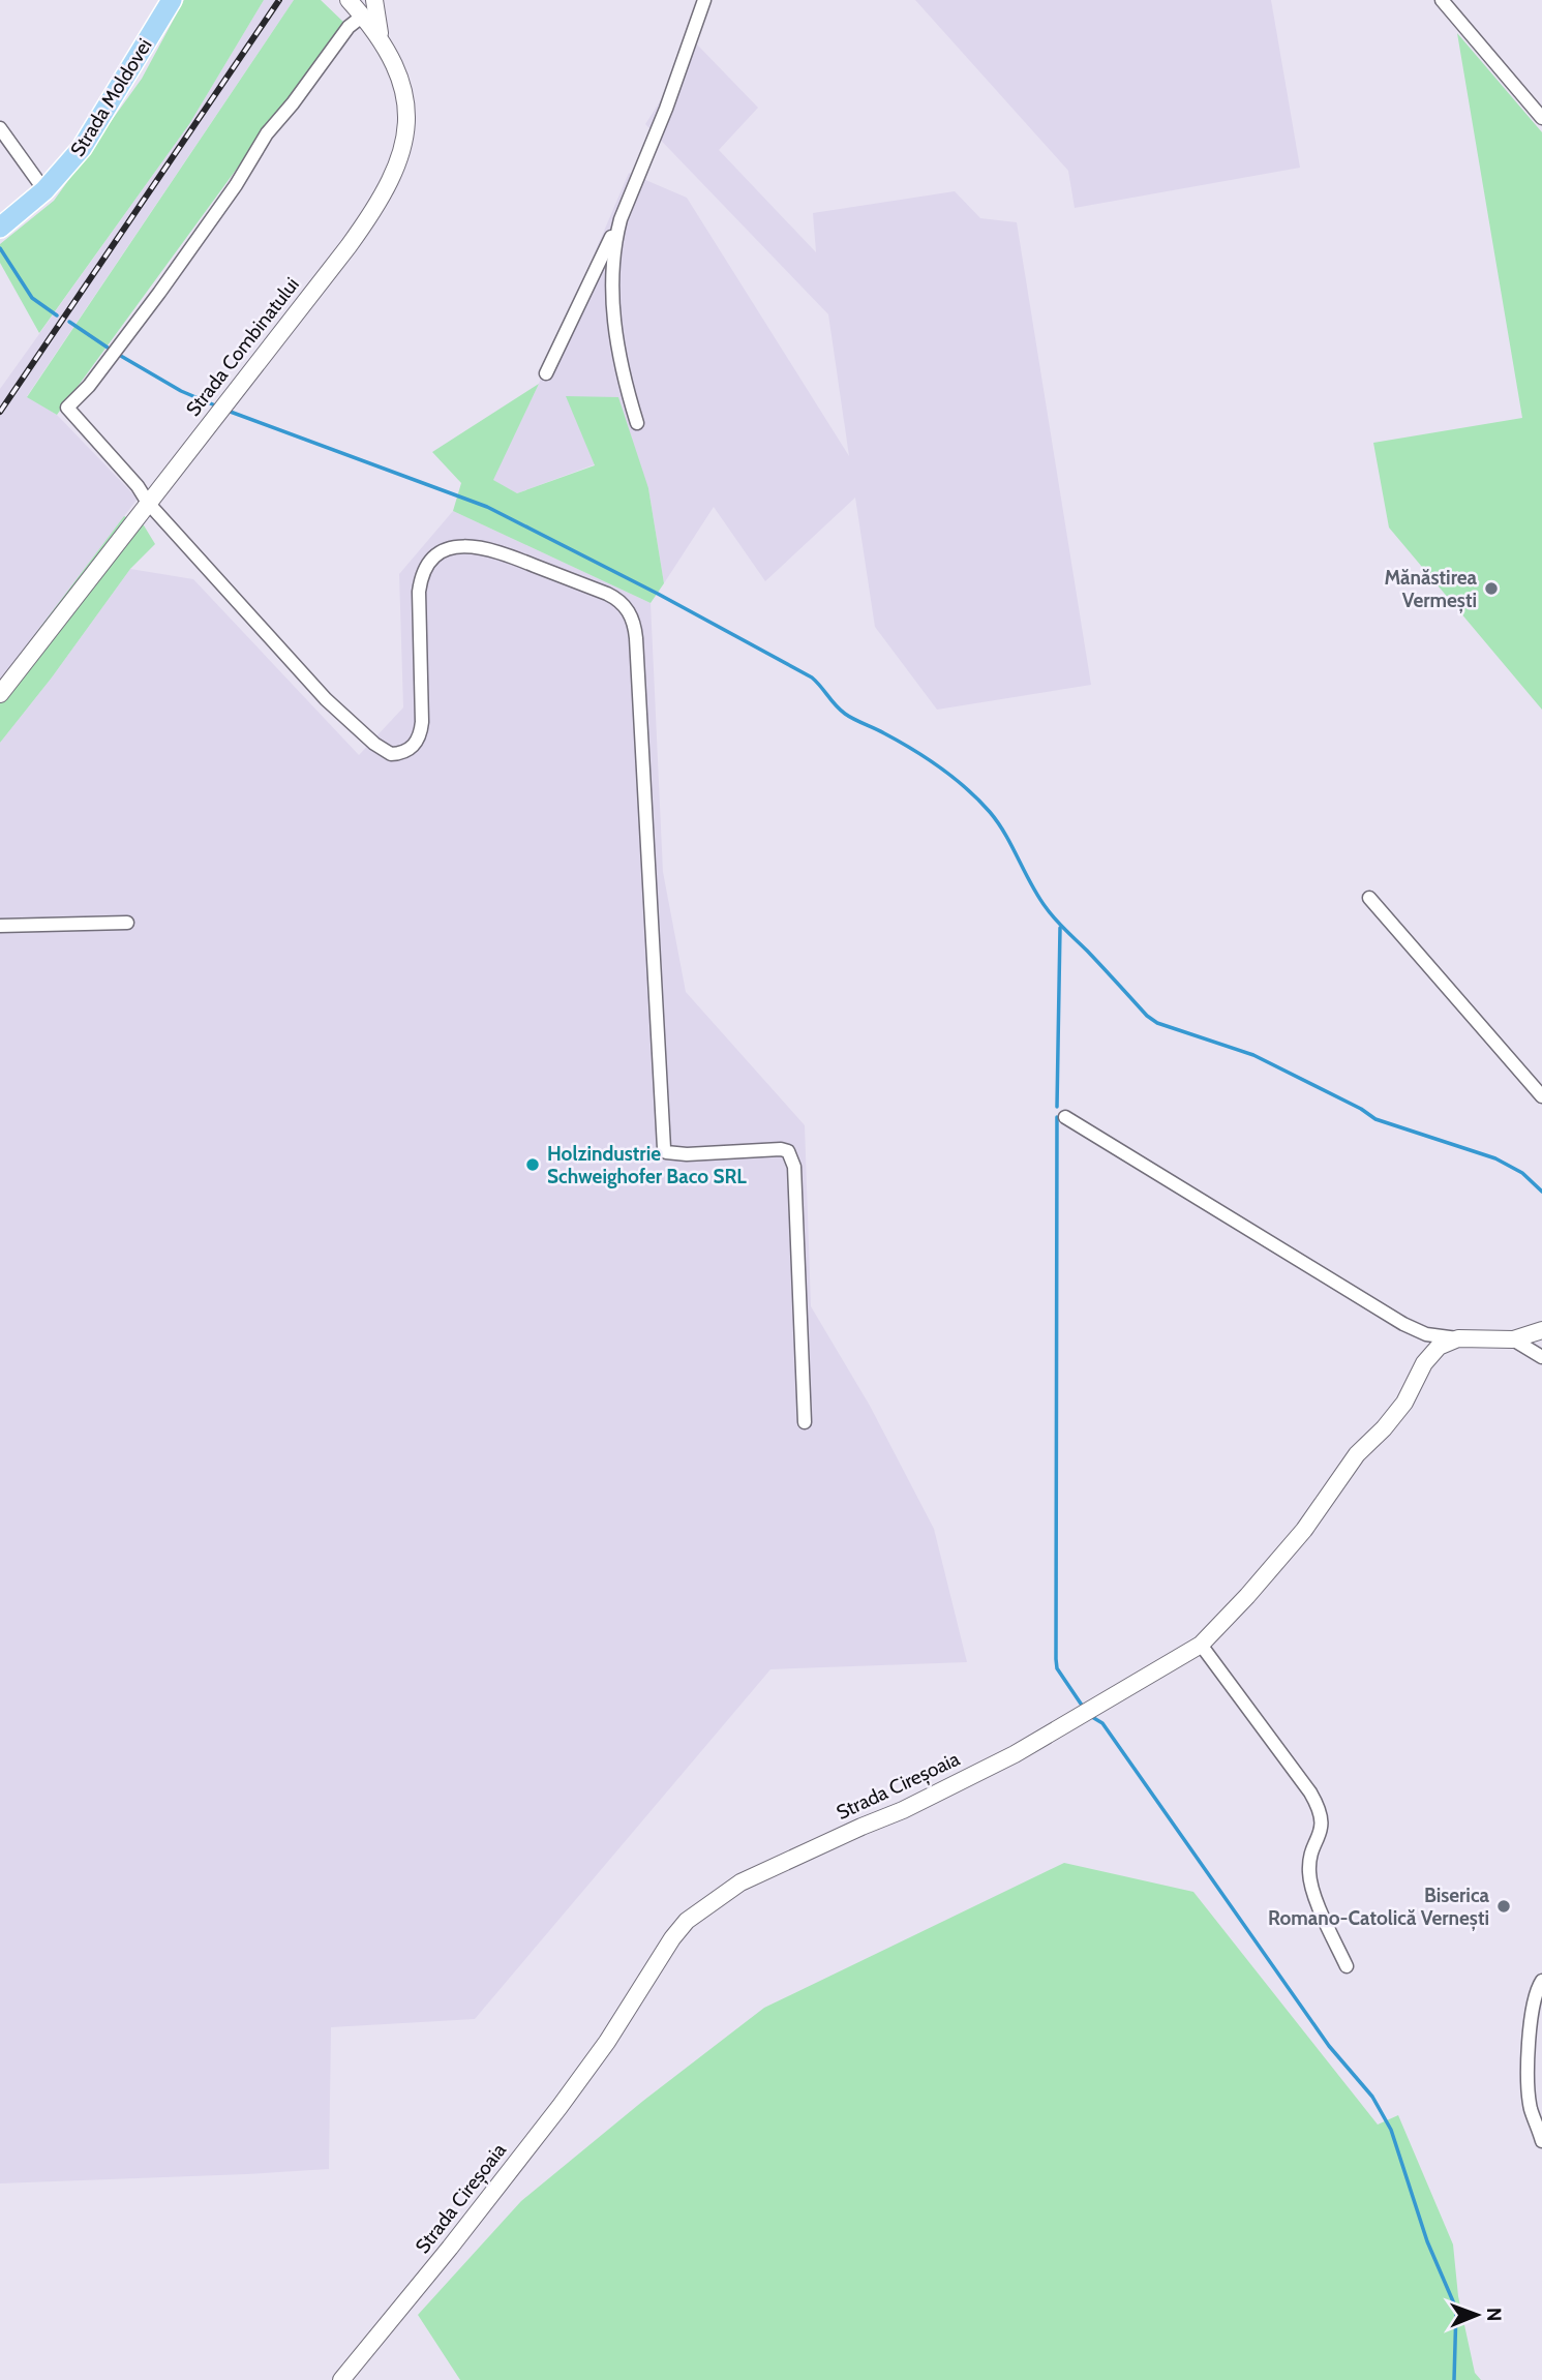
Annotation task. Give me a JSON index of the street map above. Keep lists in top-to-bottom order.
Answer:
{
  "streets": {
    "main road": ["Strada Moldovei"],
    "street": ["Strada Combinatului", "Strada Cireșoaia"]
  },
  "places": ["Mănăstirea Vermești", "Holzindustrie Schweighofer Baco SRL", "Biserica Romano-Catolică Vernești"],
  "north": "right"
}
